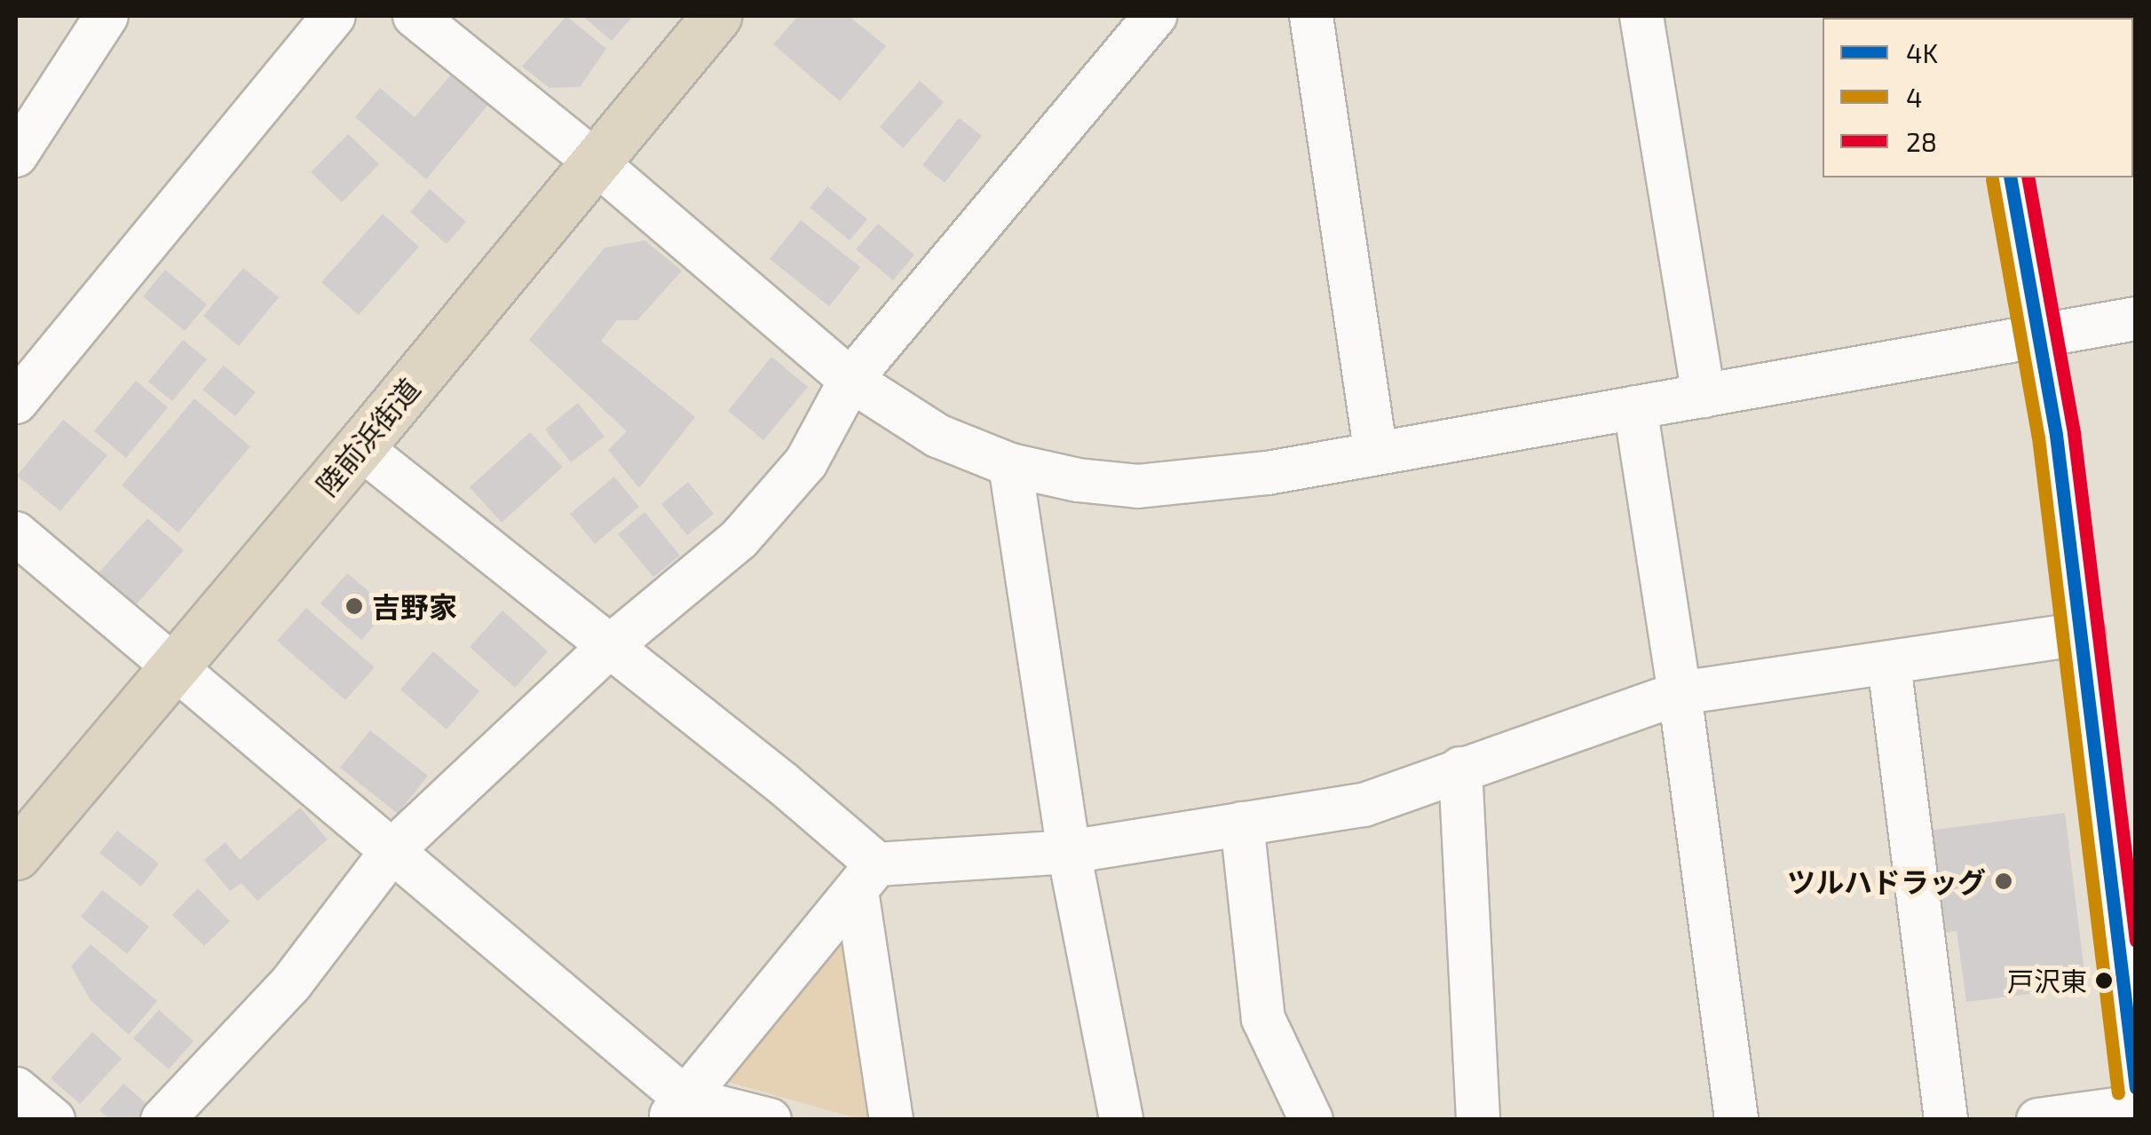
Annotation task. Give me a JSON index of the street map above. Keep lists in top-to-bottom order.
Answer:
{
  "streets": {
    "highway": ["陸前浜街道"]
  },
  "places": ["吉野家", "ツルハドラッグ", "戸沢東"],
  "lines": ["transit line 4K", "transit line 28", "transit line 4"],
  "legend": ["4K", "4", "28"]
}
